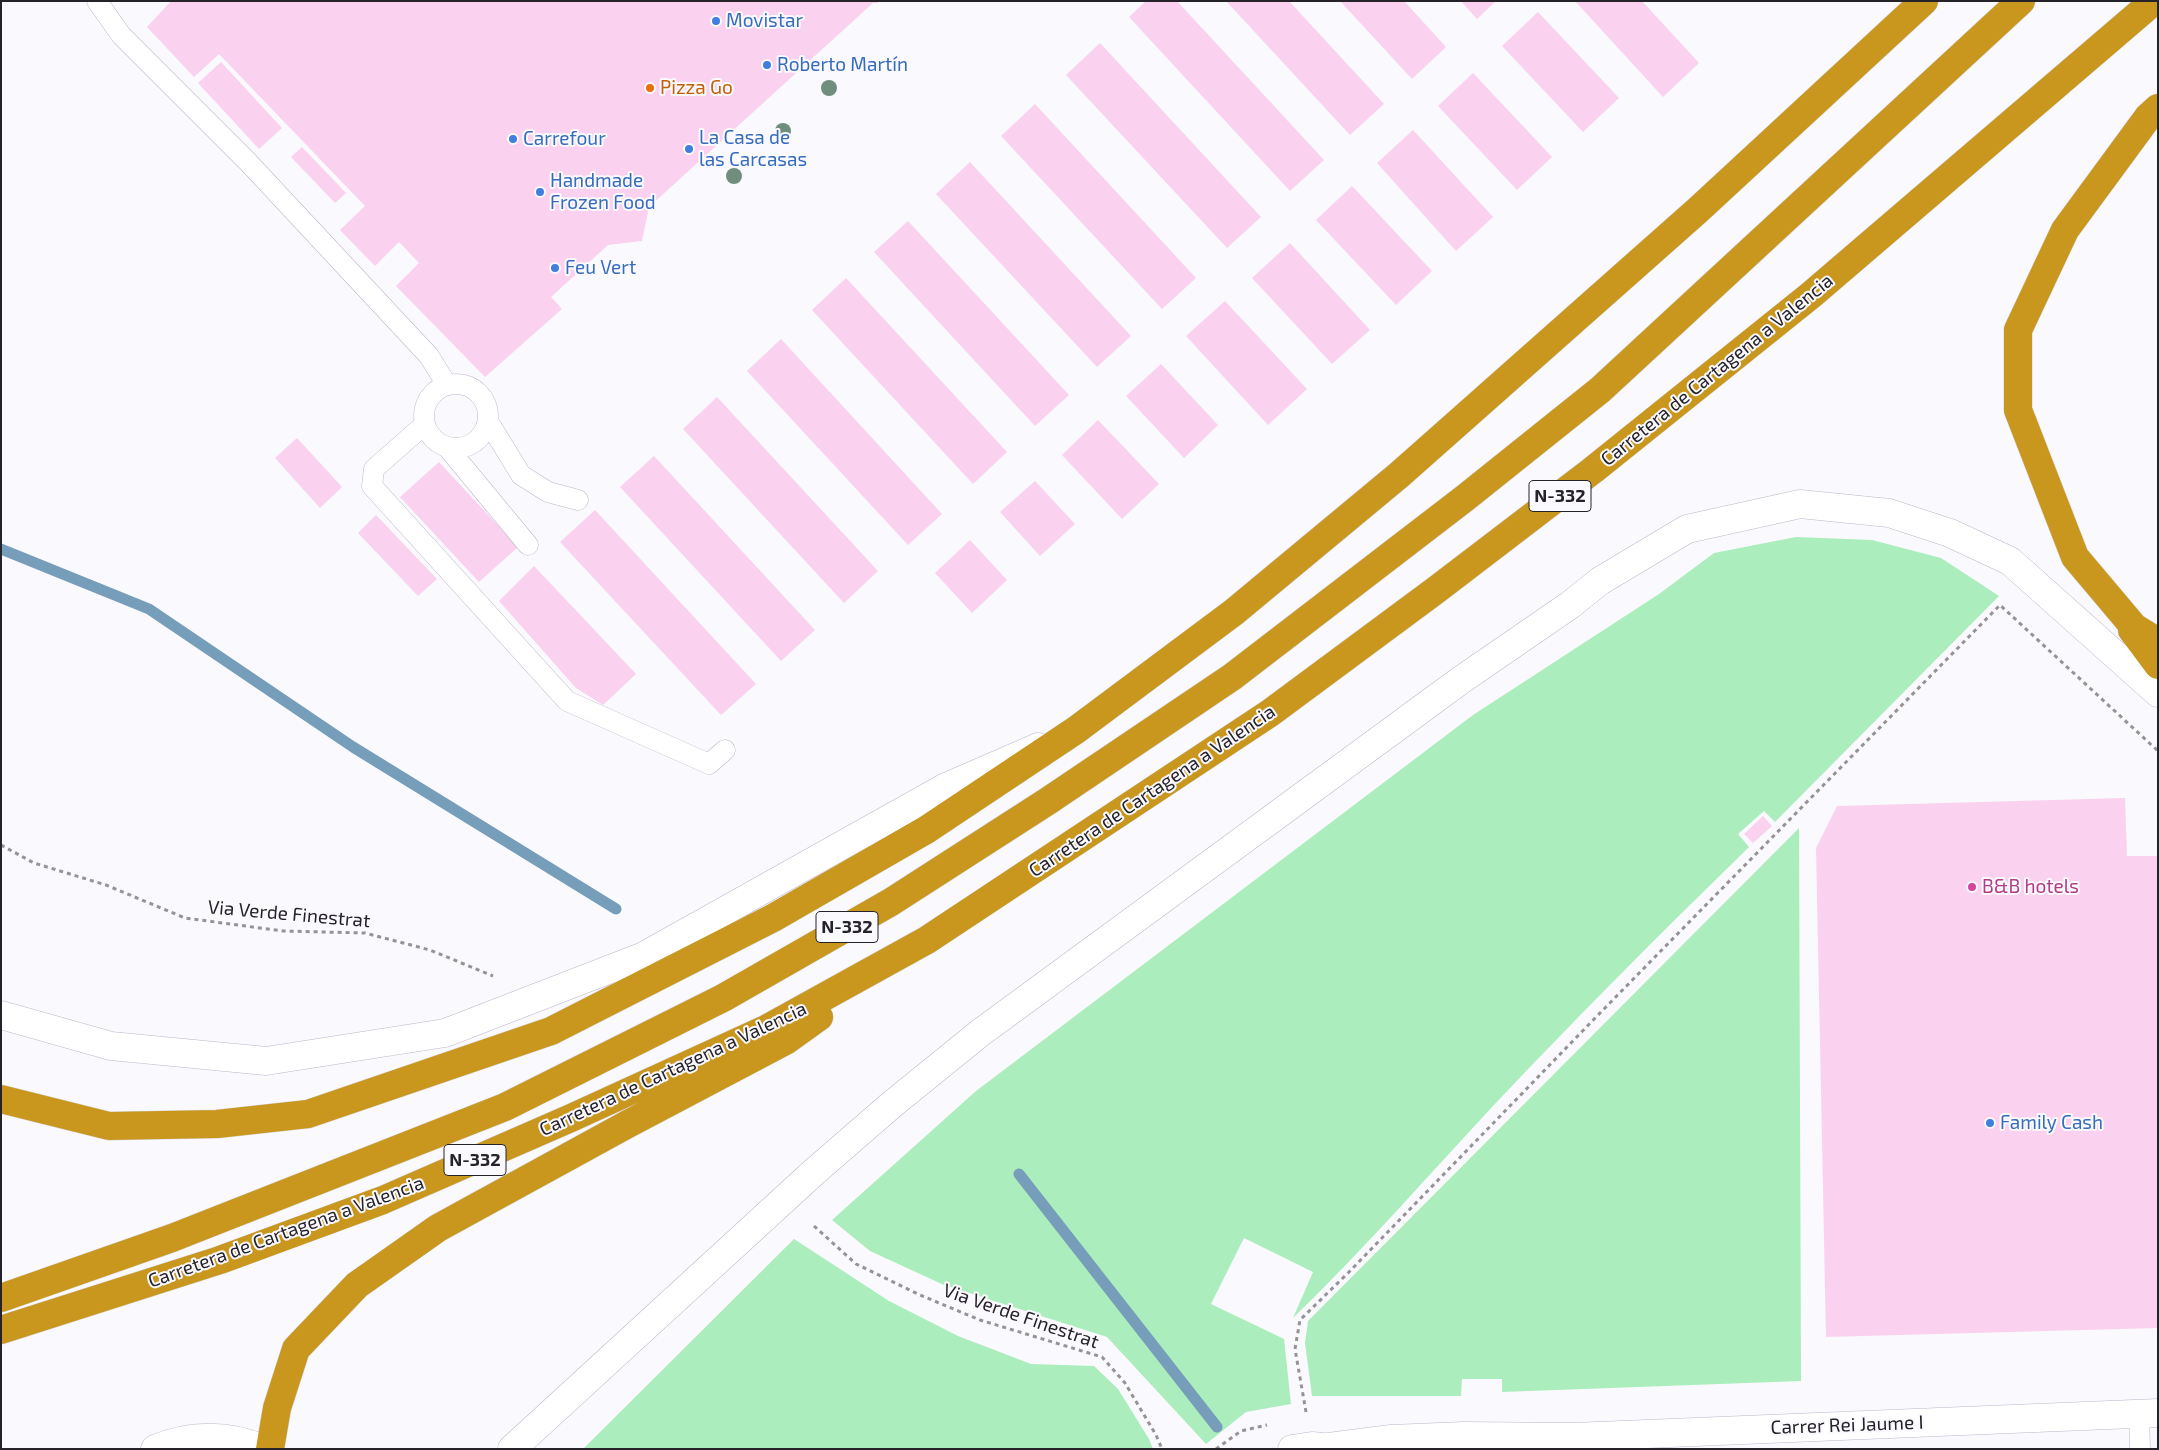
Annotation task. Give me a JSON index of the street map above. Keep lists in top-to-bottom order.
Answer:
{
  "streets": {
    "highway": ["Carretera de Cartagena a Valencia", "N-332"],
    "main road": ["Carrer Rei Jaume I"],
    "path": ["Via Verde Finestrat"]
  },
  "places": [
    "Movistar",
    "Roberto Martín",
    "Pizza Go",
    "Carrefour",
    "La Casa de las Carcasas",
    "Handmade Frozen Food",
    "Feu Vert",
    "B&B hotels",
    "Family Cash"
  ]
}
